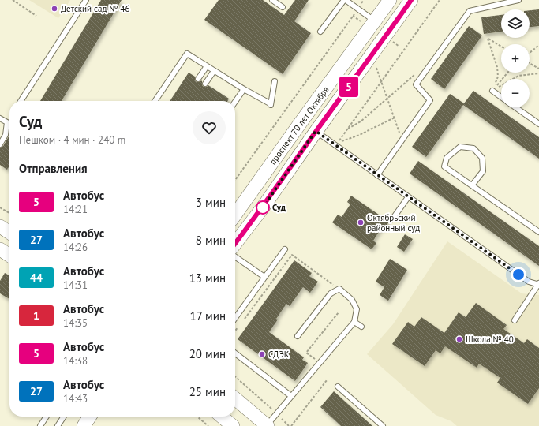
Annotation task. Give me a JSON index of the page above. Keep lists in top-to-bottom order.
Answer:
{
  "streets": {
    "main road": ["проспект 70 лет Октября"]
  },
  "places": [
    "Детский сад № 46",
    "Суд",
    "Октябрьский районный суд",
    "Школа № 40",
    "СДЭК"
  ],
  "lines": ["bus line 5"],
  "page": {
    "on_map": "5",
    "map_buttons": ["+", "−"],
    "heading": [
      ["Суд", "Пешком · 4 мин · 240 m"],
      "Отправления"
    ],
    "list": [
      {
        "mark": "5",
        "name": "Автобус",
        "note": "14:21",
        "value": "3 мин"
      },
      {
        "mark": "27",
        "name": "Автобус",
        "note": "14:26",
        "value": "8 мин"
      },
      {
        "mark": "44",
        "name": "Автобус",
        "note": "14:31",
        "value": "13 мин"
      },
      {
        "mark": "1",
        "name": "Автобус",
        "note": "14:35",
        "value": "17 мин"
      },
      {
        "mark": "5",
        "name": "Автобус",
        "note": "14:38",
        "value": "20 мин"
      },
      {
        "mark": "27",
        "name": "Автобус",
        "note": "14:43",
        "value": "25 мин"
      }
    ]
  }
}
